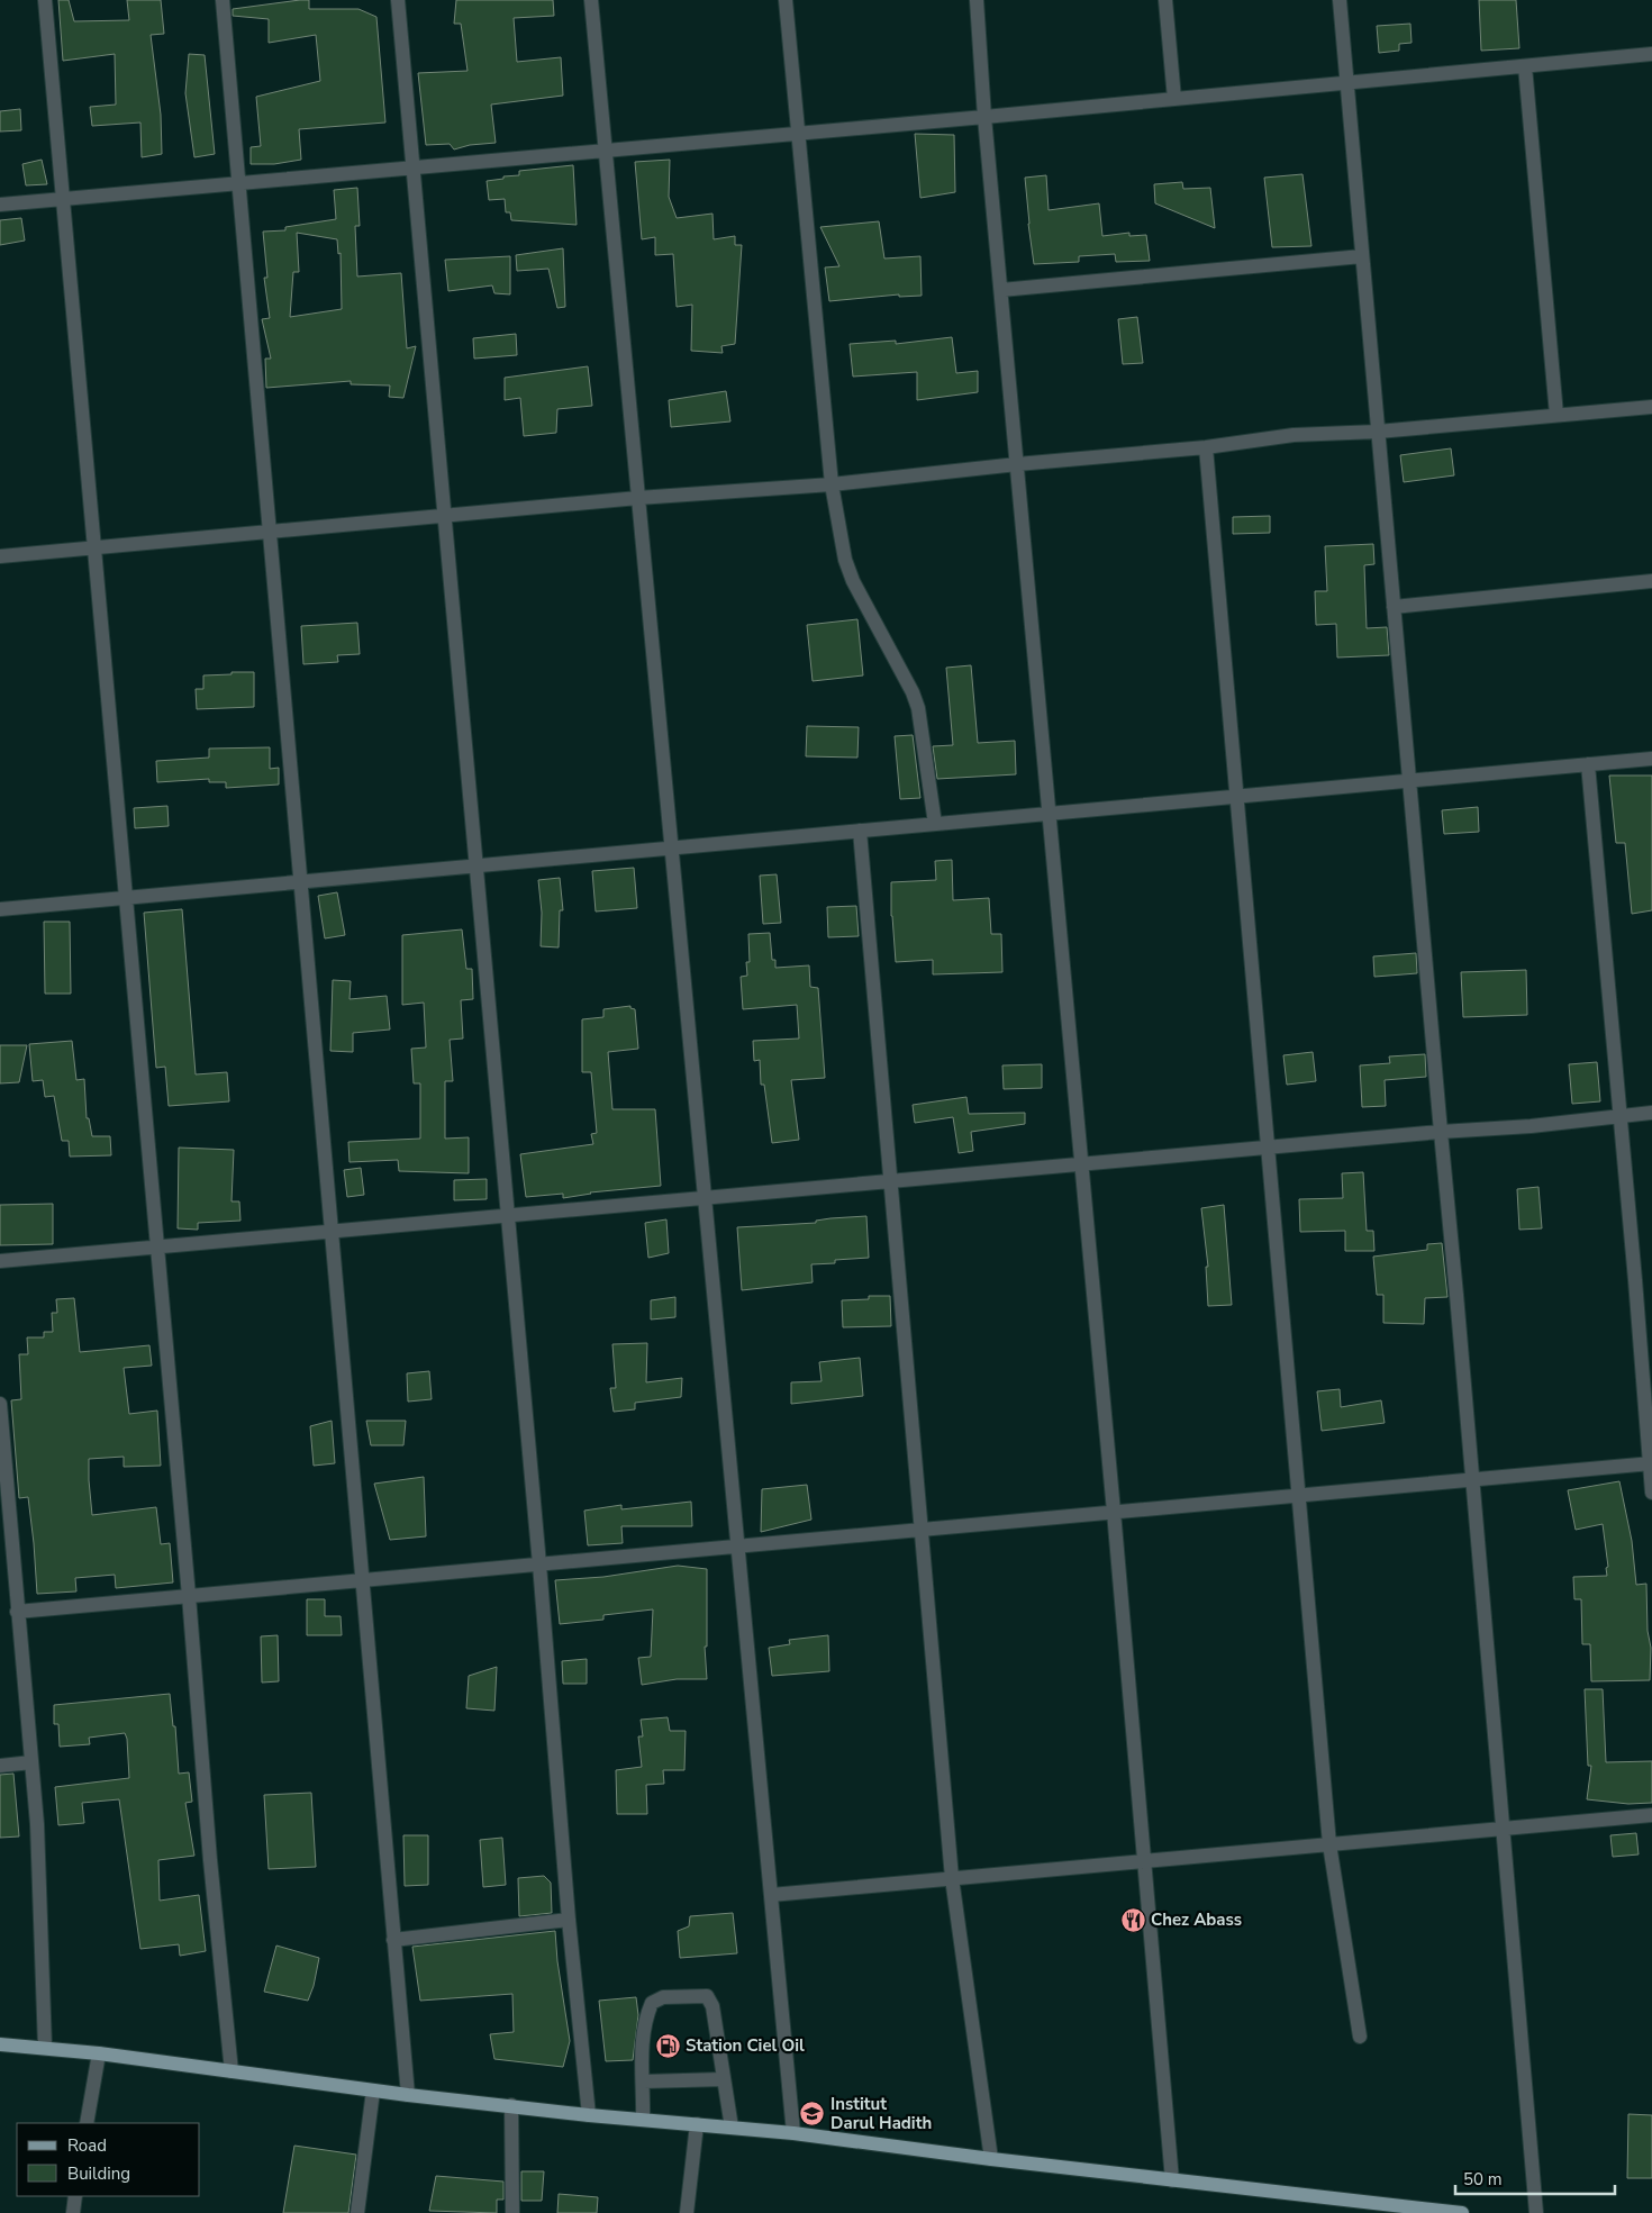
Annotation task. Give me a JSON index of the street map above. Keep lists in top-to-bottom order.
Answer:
{
  "places": {
    "restaurant": ["Chez Abass"],
    "fuel station": ["Station Ciel Oil"],
    "school or university": ["Institut Darul Hadith"]
  },
  "legend": ["Road", "Building"],
  "scale_bar": "50 m"
}
